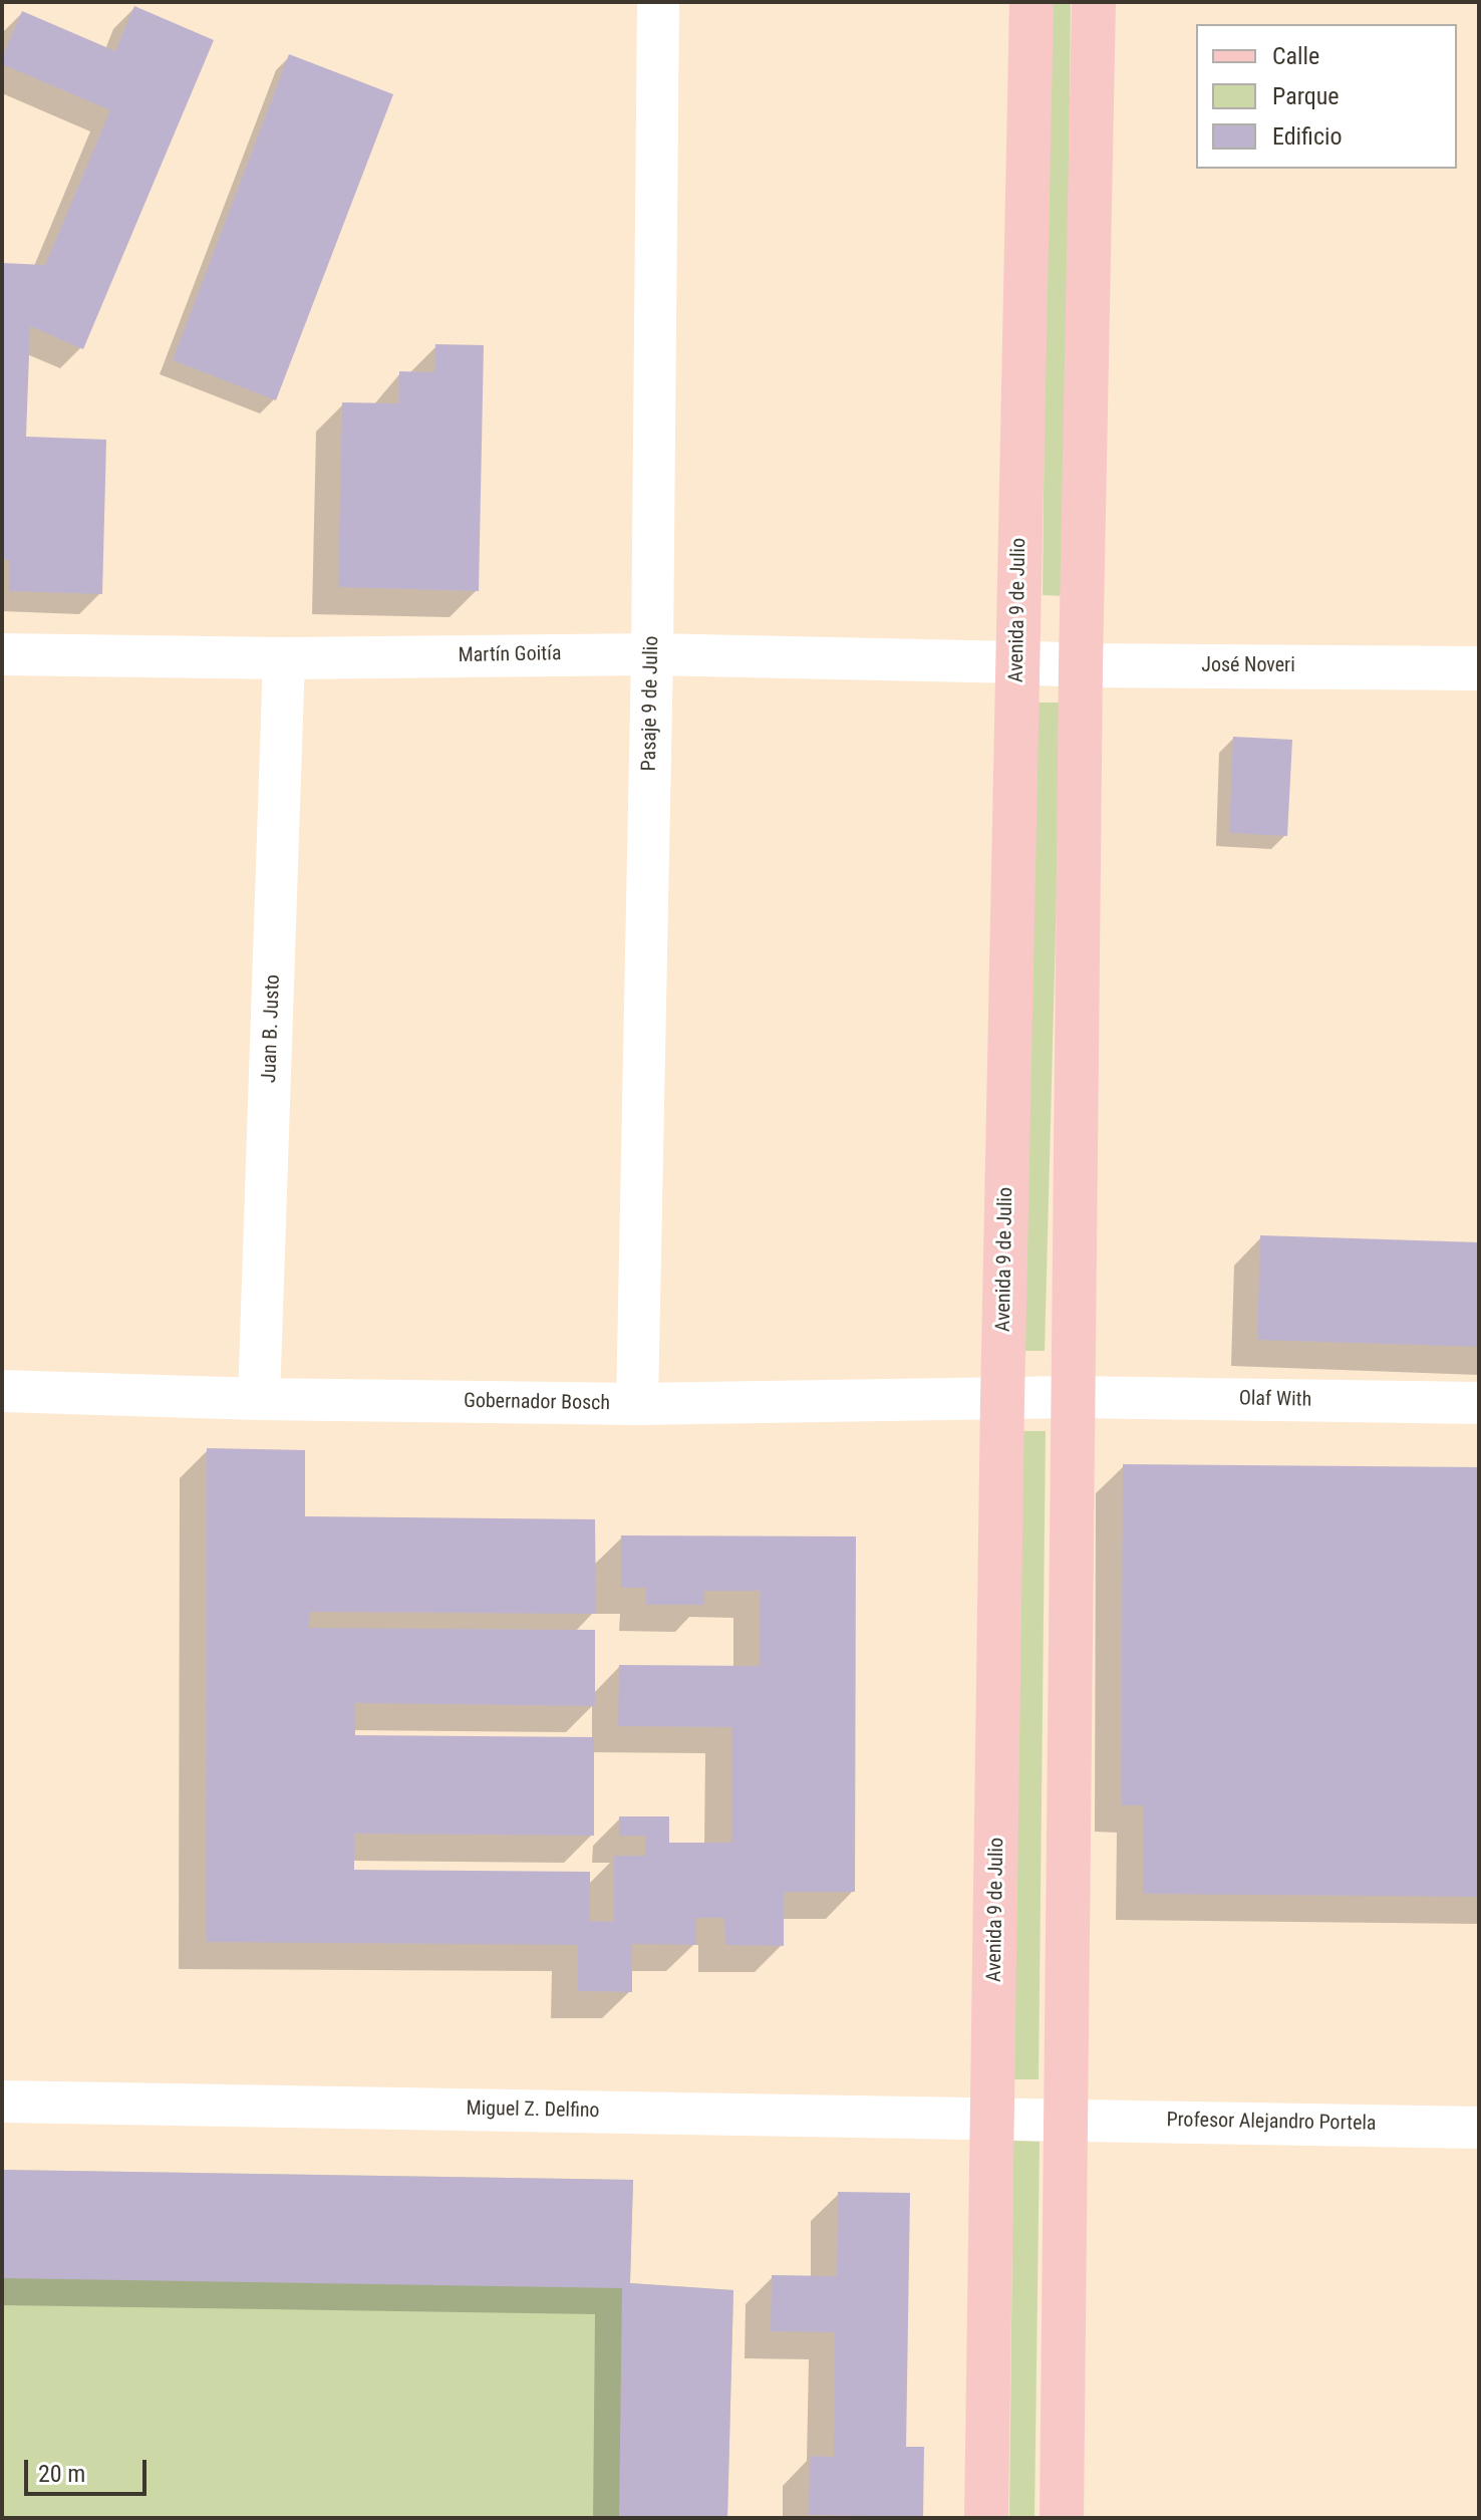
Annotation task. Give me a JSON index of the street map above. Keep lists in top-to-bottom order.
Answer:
{
  "streets": {
    "main road": ["Avenida 9 de Julio"],
    "street": [
      "Martín Goitía",
      "José Noveri",
      "Pasaje 9 de Julio",
      "Juan B. Justo",
      "Olaf With",
      "Gobernador Bosch",
      "Miguel Z. Delfino",
      "Profesor Alejandro Portela"
    ]
  },
  "crossings": [
    ["Avenida 9 de Julio", "Martín Goitía"],
    ["Avenida 9 de Julio", "José Noveri"],
    ["Avenida 9 de Julio", "Gobernador Bosch"],
    ["Avenida 9 de Julio", "Miguel Z. Delfino"],
    ["Martín Goitía", "José Noveri"],
    ["Martín Goitía", "Pasaje 9 de Julio"],
    ["Martín Goitía", "Juan B. Justo"],
    ["Pasaje 9 de Julio", "Gobernador Bosch"],
    ["Juan B. Justo", "Gobernador Bosch"],
    ["Olaf With", "Gobernador Bosch"],
    ["Miguel Z. Delfino", "Profesor Alejandro Portela"]
  ],
  "legend": ["Calle", "Parque", "Edificio"],
  "scale_bar": "20 m"
}
